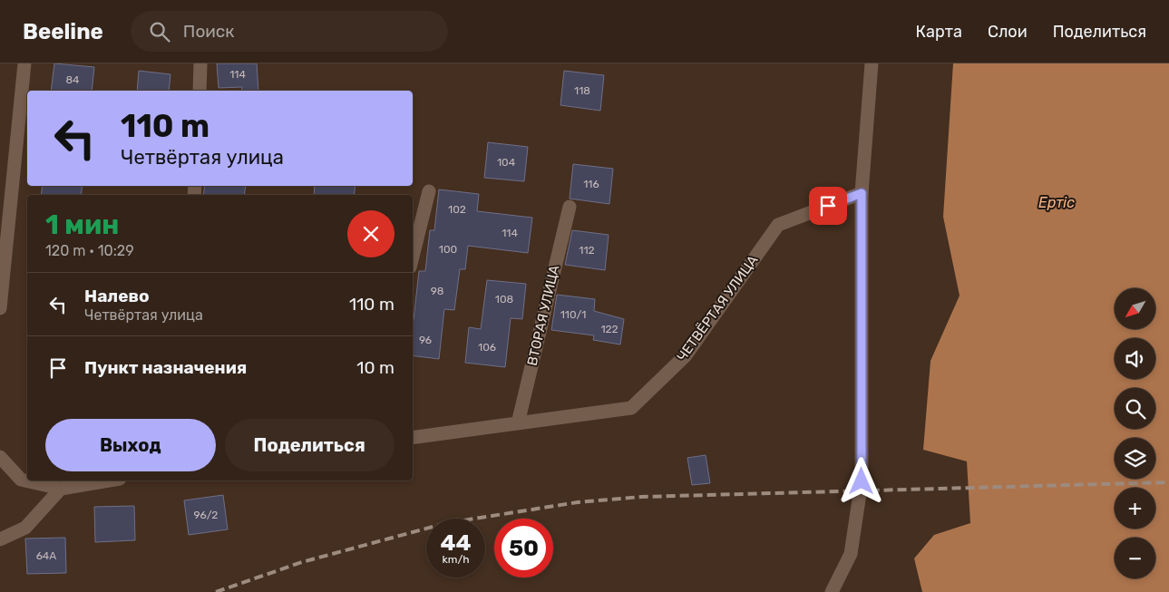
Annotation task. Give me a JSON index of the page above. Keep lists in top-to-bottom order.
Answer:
{
  "streets": {
    "street": ["ЧЕТВЁРТАЯ УЛИЦА", "ВТОРАЯ УЛИЦА"]
  },
  "crossings": [
    ["ЧЕТВЁРТАЯ УЛИЦА", "ВТОРАЯ УЛИЦА"]
  ],
  "water": ["Ертіс"],
  "house_numbers": [
    "114",
    "84",
    "118",
    "104",
    "116",
    "102",
    "114",
    "100",
    "112",
    "98",
    "108",
    "110/1",
    "122",
    "96",
    "106",
    "96/2",
    "64А"
  ],
  "north": "bottom left",
  "page": {
    "header": "Beeline",
    "search": "Поиск",
    "nav": ["Карта", "Слои", "Поделиться"],
    "turn": ["110 m", "Четвёртая улица"],
    "heading": ["1 мин", "120 m · 10:29"],
    "list": [
      {
        "name": "Налево",
        "note": "Четвёртая улица",
        "value": "110 m"
      },
      {
        "name": "Пункт назначения",
        "value": "10 m"
      }
    ],
    "map_buttons": ["+", "−"],
    "buttons": ["Выход", "Поделиться"],
    "speed": "44 km/h",
    "limit": "50"
  }
}
